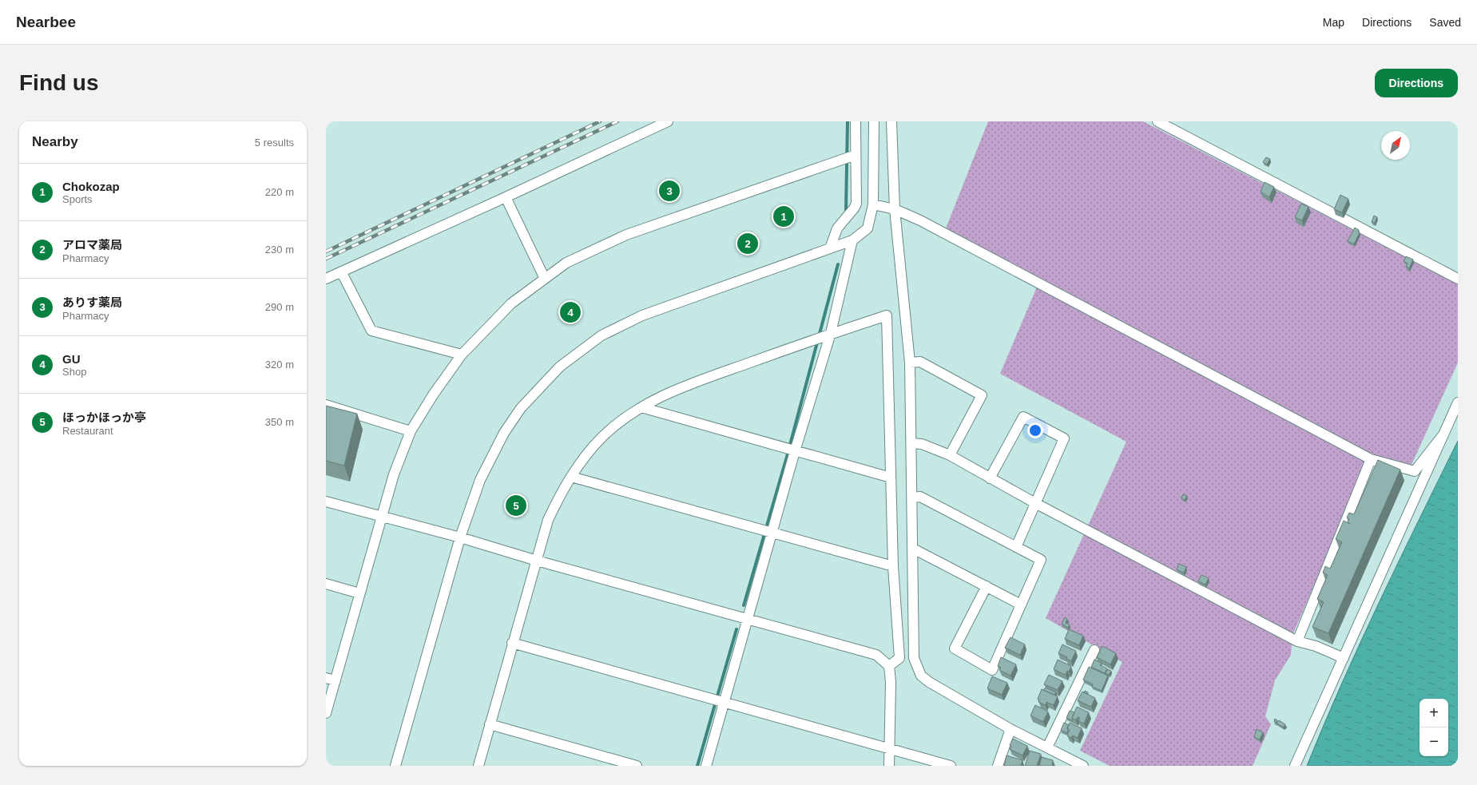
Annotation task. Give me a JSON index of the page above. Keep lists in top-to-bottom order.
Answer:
{
  "north": "top right",
  "page": {
    "header": "Nearbee",
    "nav": ["Map", "Directions", "Saved"],
    "buttons": "Directions",
    "title": "Find us",
    "heading": ["Nearby", "5 results"],
    "list": [
      {
        "mark": "1",
        "name": "Chokozap",
        "note": "Sports",
        "value": "220 m"
      },
      {
        "mark": "2",
        "name": "アロマ薬局",
        "note": "Pharmacy",
        "value": "230 m"
      },
      {
        "mark": "3",
        "name": "ありす薬局",
        "note": "Pharmacy",
        "value": "290 m"
      },
      {
        "mark": "4",
        "name": "GU",
        "note": "Shop",
        "value": "320 m"
      },
      {
        "mark": "5",
        "name": "ほっかほっか亭",
        "note": "Restaurant",
        "value": "350 m"
      }
    ],
    "pins": [
      "3",
      "1",
      "2",
      "4",
      "5"
    ],
    "map_buttons": ["+", "−"]
  }
}
